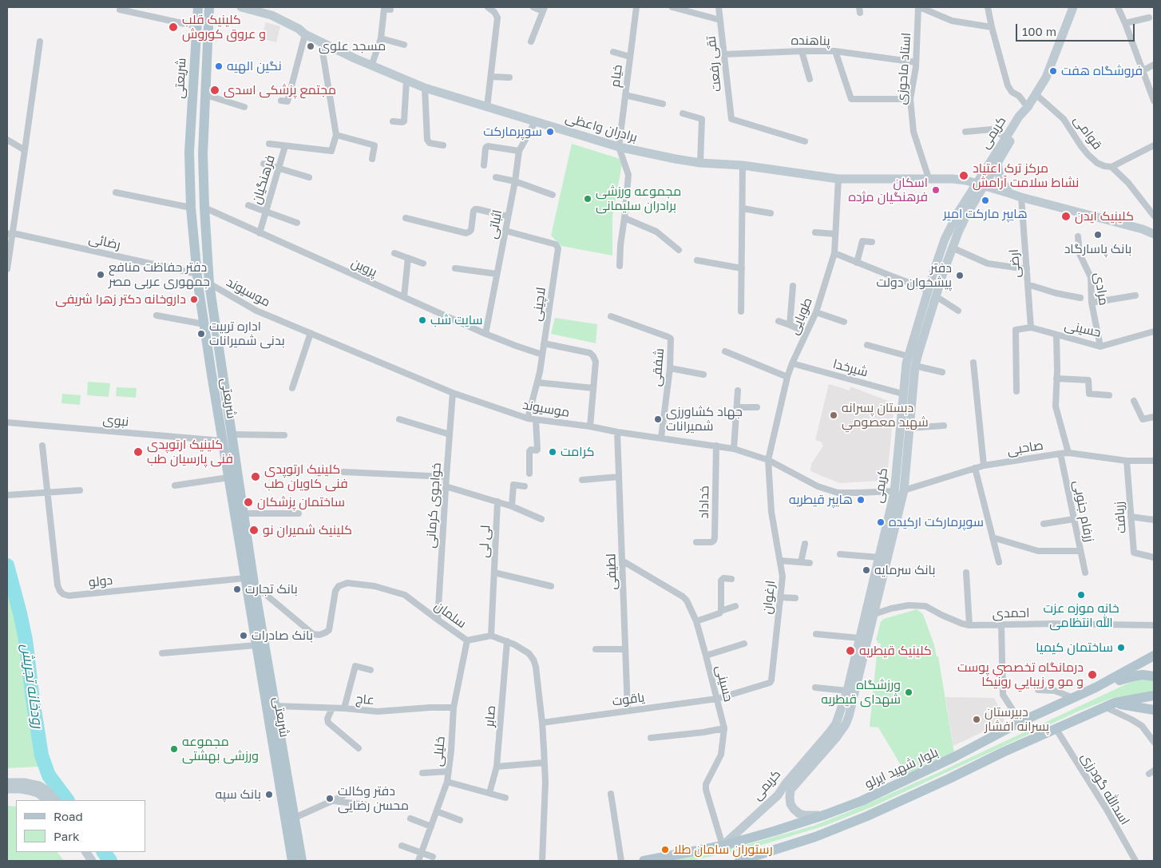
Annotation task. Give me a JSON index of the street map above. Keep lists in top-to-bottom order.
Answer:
{
  "streets": {
    "main road": [
      "شریعتی",
      "برادران واعظی",
      "کریمی",
      "بلوار شهید ایرلو"
    ],
    "street": [
      "پناهنده",
      "تقی رفعت",
      "استاد ماحوزی",
      "خیام",
      "قوامی",
      "فرهنگیان",
      "اثباتی",
      "رضائی",
      "ارضی",
      "پروین",
      "مرادی",
      "موسیوند",
      "لاچینی",
      "طوبایی",
      "حسینی",
      "شفقی",
      "شیرخدا",
      "نبوی",
      "صاحبی",
      "خداداد",
      "خواجوی کرمانی",
      "زرفام جنوبی",
      "زربافت",
      "لی لی",
      "لطیفی",
      "دولو",
      "ارغوان",
      "احمدی",
      "سلمان",
      "عاج",
      "یاقوت",
      "صابر",
      "خلیلی",
      "اسدالله گودرزی"
    ]
  },
  "crossings": [
    ["پناهنده", "تقی رفعت"],
    ["پناهنده", "استاد ماحوزی"],
    ["استاد ماحوزی", "برادران واعظی"],
    ["خیام", "برادران واعظی"],
    ["شریعتی", "رضائی"],
    ["شریعتی", "پروین"],
    ["شریعتی", "موسیوند"],
    ["شریعتی", "نبوی"],
    ["شریعتی", "دولو"],
    ["شریعتی", "سلمان"],
    ["شریعتی", "عاج"],
    ["برادران واعظی", "کریمی"],
    ["برادران واعظی", "اثباتی"],
    ["برادران واعظی", "ارضی"],
    ["برادران واعظی", "طوبایی"],
    ["کریمی", "قوامی"],
    ["کریمی", "موسیوند"],
    ["کریمی", "حسینی"],
    ["کریمی", "شیرخدا"],
    ["کریمی", "صاحبی"],
    ["کریمی", "احمدی"],
    ["کریمی", "بلوار شهید ایرلو"],
    ["فرهنگیان", "پروین"],
    ["اثباتی", "پروین"],
    ["اثباتی", "لاچینی"],
    ["ارضی", "حسینی"],
    ["پروین", "لاچینی"],
    ["مرادی", "حسینی"],
    ["موسیوند", "لاچینی"],
    ["موسیوند", "طوبایی"],
    ["موسیوند", "شفقی"],
    ["موسیوند", "صاحبی"],
    ["موسیوند", "خداداد"],
    ["موسیوند", "خواجوی کرمانی"],
    ["موسیوند", "لطیفی"],
    ["موسیوند", "ارغوان"],
    ["طوبایی", "شیرخدا"],
    ["طوبایی", "ارغوان"],
    ["حسینی", "لطیفی"],
    ["حسینی", "ارغوان"],
    ["حسینی", "یاقوت"],
    ["حسینی", "بلوار شهید ایرلو"],
    ["صاحبی", "زرفام جنوبی"],
    ["صاحبی", "زربافت"],
    ["خواجوی کرمانی", "سلمان"],
    ["لی لی", "سلمان"],
    ["لطیفی", "یاقوت"],
    ["دولو", "سلمان"],
    ["ارغوان", "یاقوت"],
    ["سلمان", "خلیلی"],
    ["عاج", "خلیلی"]
  ],
  "water": ["رودخانه تجریش"],
  "places": [
    "کلینیک قلب و عروق کوروش",
    "مسجد علوی",
    "نگین الهیه",
    "فروشگاه هفت",
    "مجتمع پزشکی اسدی",
    "سوپرمارکت",
    "مرکز ترک اعتیاد نشاط سلامت آرامش",
    "اسکان فرهنگیان مژده",
    "مجموعه ورزشی برادران سلیمانی",
    "هایپر مارکت امیر",
    "کلینیک ایدن",
    "بانک پاسارگاد",
    "دفتر حفاظت منافع جمهوری عربی مصر",
    "دفتر پیشخوان دولت",
    "داروخانه دکتر زهرا شریفی",
    "سایت شب",
    "اداره تربیت بدنی شمیرانات",
    "دبستان پسرانه شهيد معصومي",
    "جهاد کشاورزی شمیرانات",
    "کلینیک ارتوپدی فنی پارسیان طب",
    "کرامت",
    "کلینیک ارتوپدی فنی کاویان طب",
    "هایپر قیطریه",
    "ساختمان پزشکان",
    "سوپرمارکت ارکیده",
    "کلینیک شمیران نو",
    "بانک سرمایه",
    "بانک تجارت",
    "خانه موزه عزت الله انتظامی",
    "بانک صادرات",
    "ساختمان کیمیا",
    "کلینیک قیطریه",
    "درمانگاه تخصصي پوست و مو و زيبايي رونيكا",
    "ورزشگاه شهدای قیطریه",
    "دبیرستان پسرانه افشار",
    "مجموعه ورزشی بهشتی",
    "بانک سپه",
    "دفتر وکالت محسن رضایی",
    "رستوران سامان طلا"
  ],
  "legend": ["Road", "Park"],
  "scale_bar": "100 m"
}
